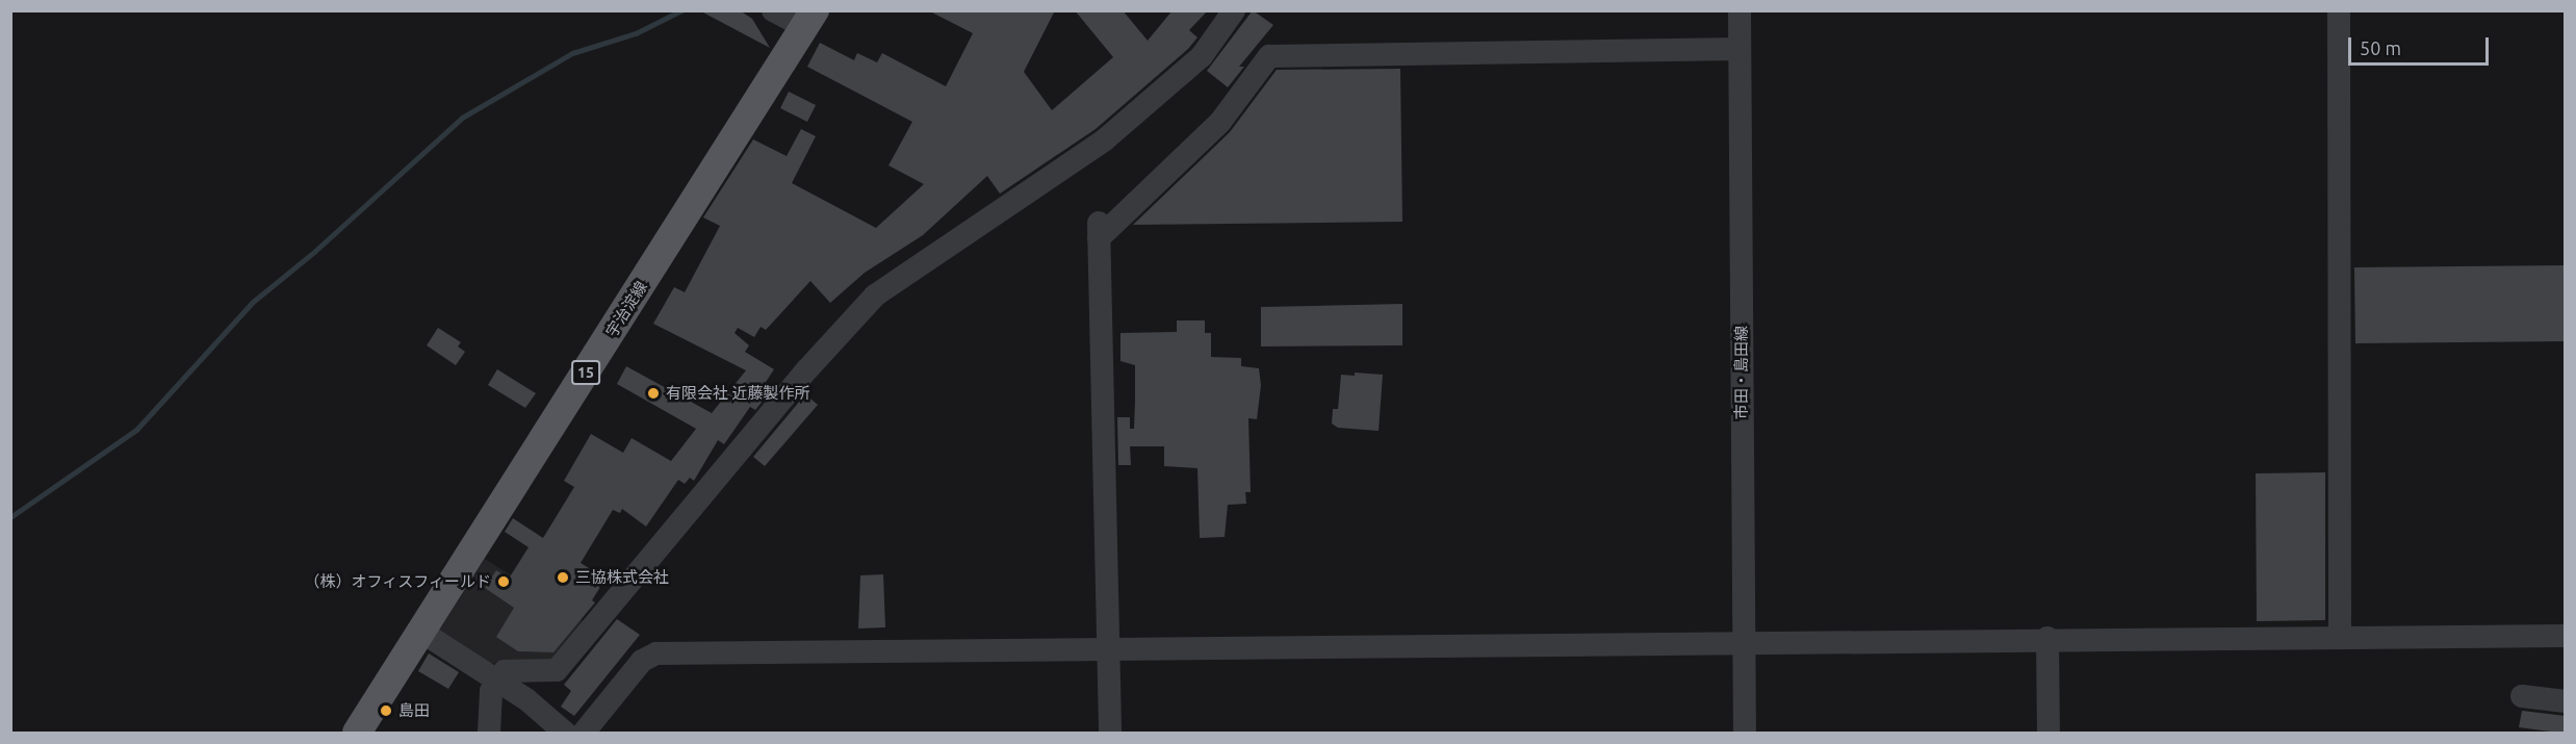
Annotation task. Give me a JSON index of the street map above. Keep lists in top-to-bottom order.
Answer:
{
  "streets": {
    "main road": ["宇治淀線", "15"],
    "street": ["市田・島田線"]
  },
  "places": [
    "有限会社 近藤製作所",
    "三協株式会社",
    "（株）オフィスフィールド",
    "島田"
  ],
  "scale_bar": "50 m"
}
